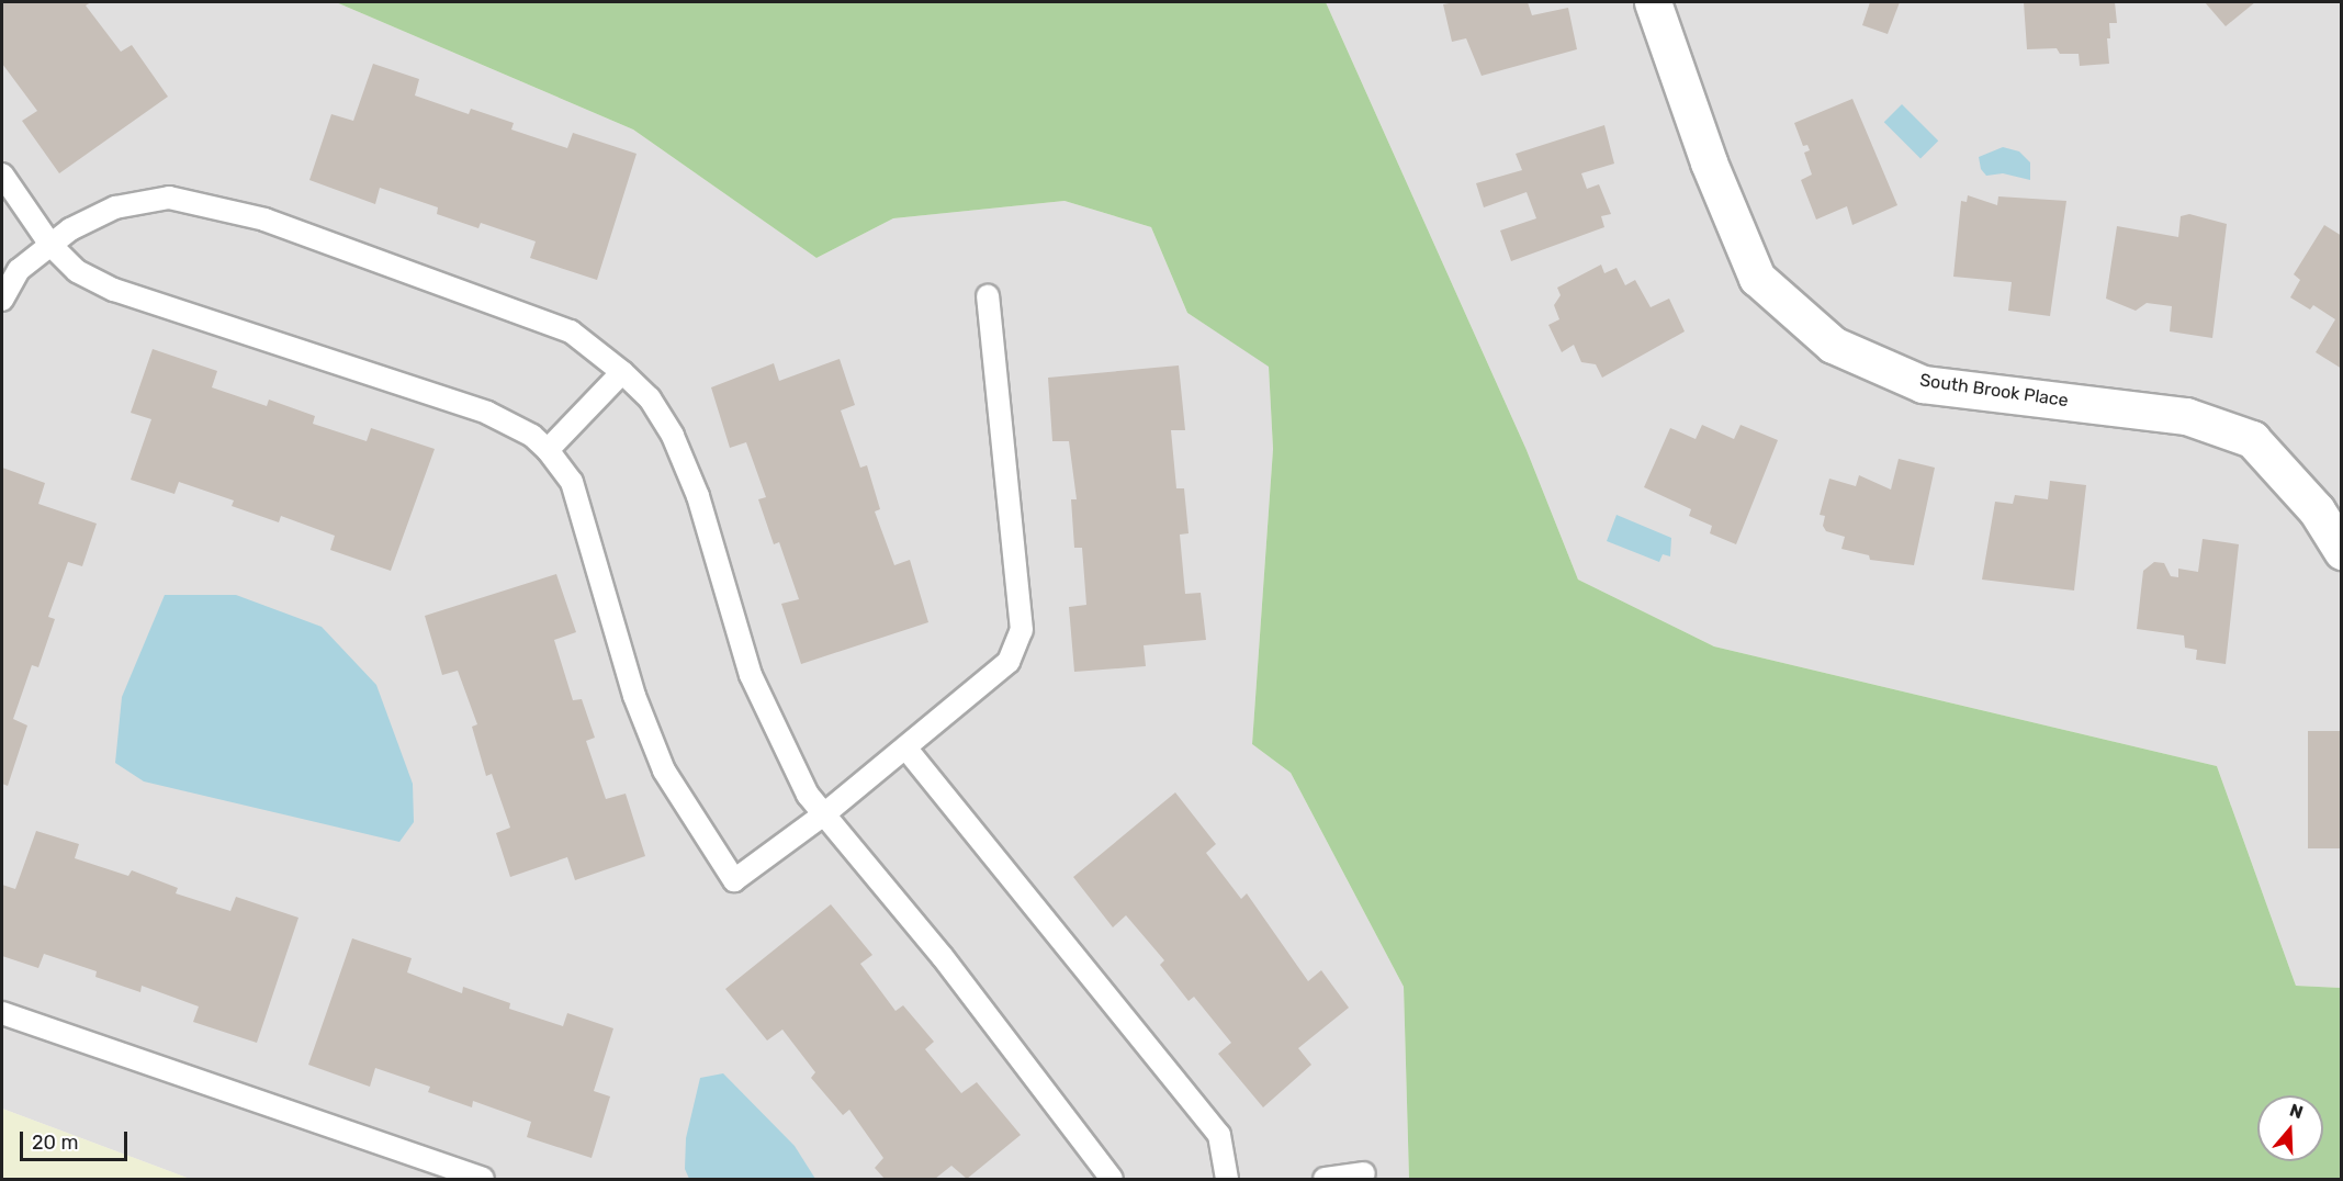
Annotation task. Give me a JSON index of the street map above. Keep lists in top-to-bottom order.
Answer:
{
  "streets": {
    "street": ["South Brook Place"]
  },
  "scale_bar": "20 m",
  "north": "top"
}
